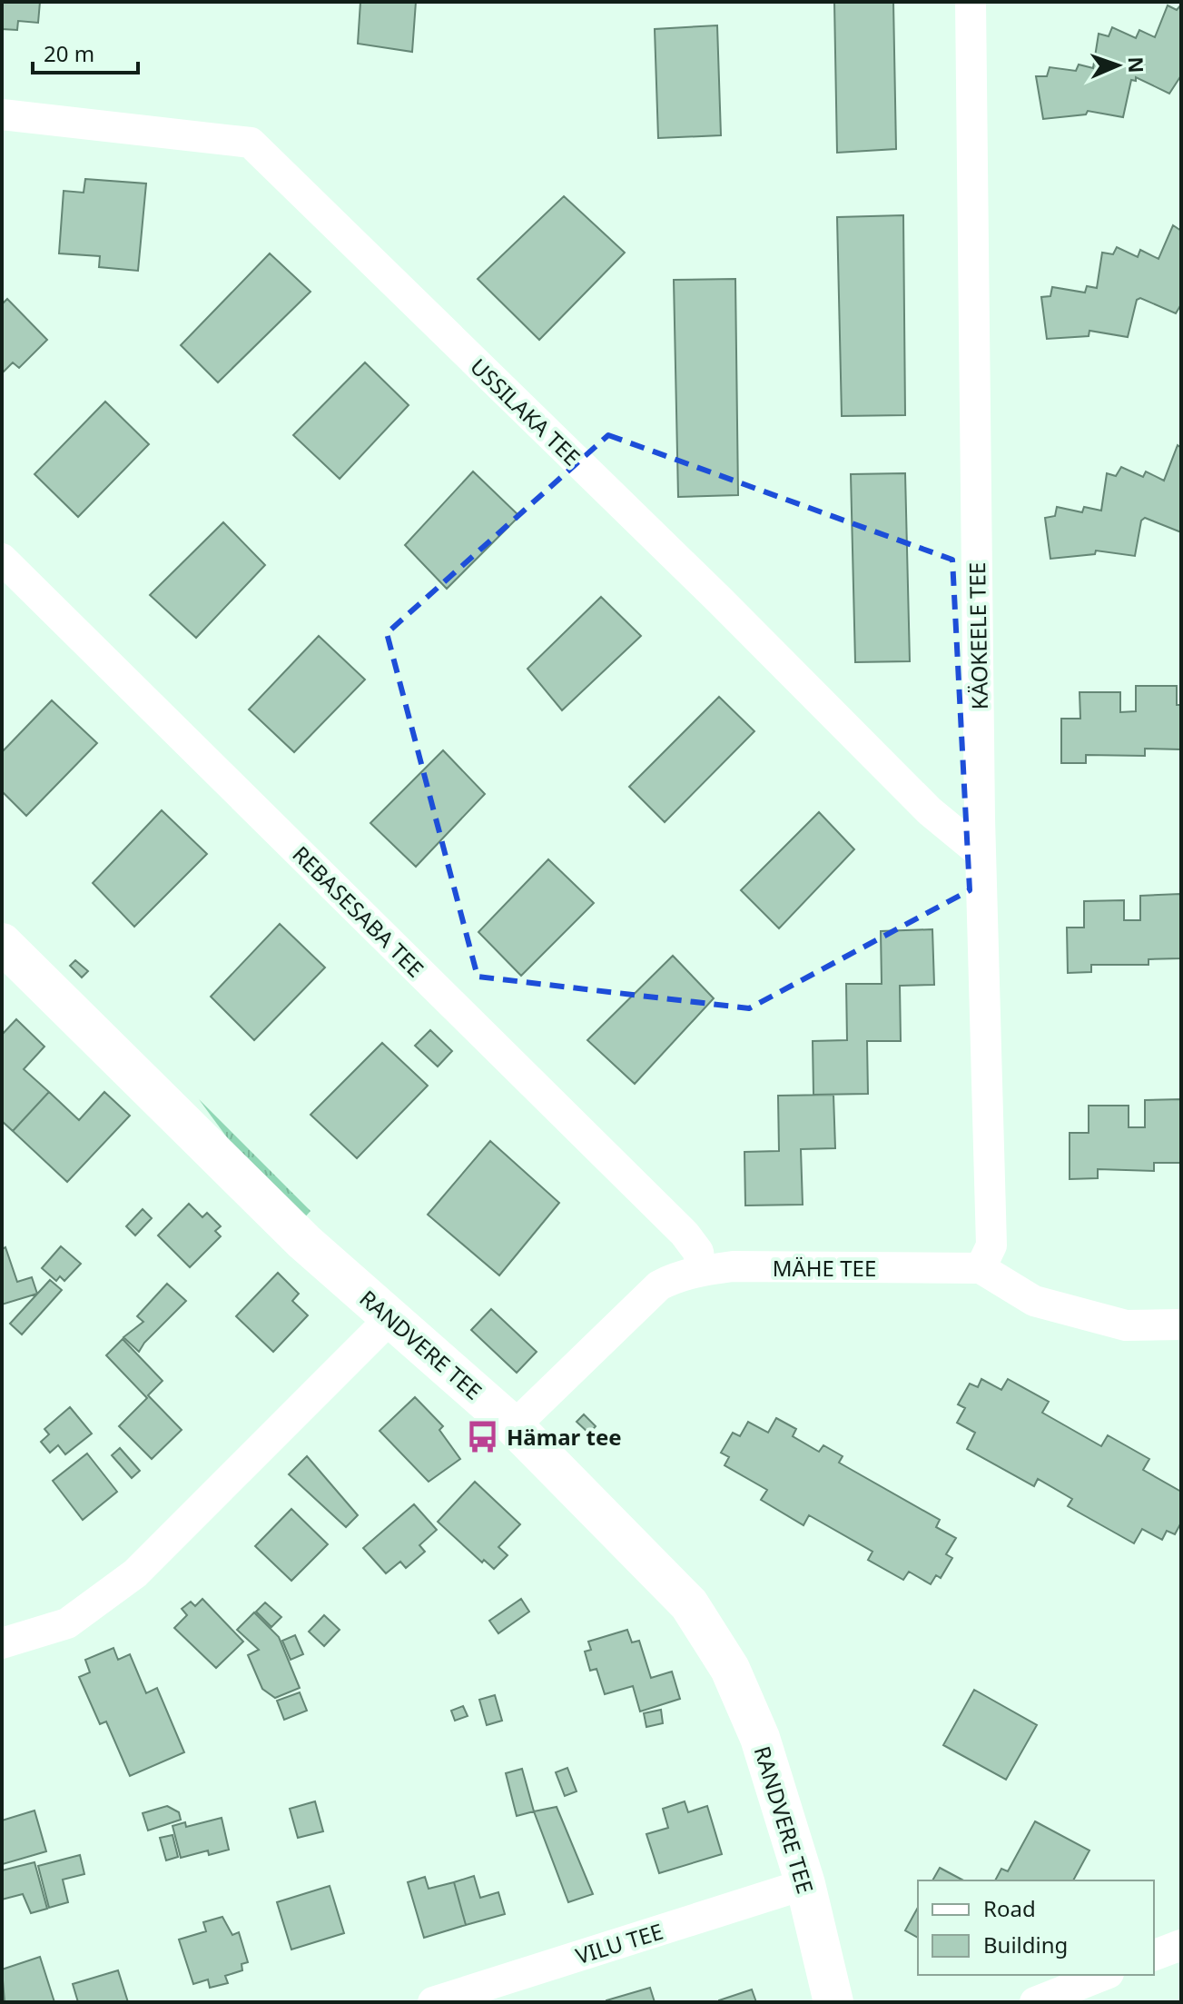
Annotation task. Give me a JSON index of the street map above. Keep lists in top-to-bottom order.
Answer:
{
  "streets": {
    "main road": ["RANDVERE TEE"],
    "street": [
      "USSILAKA TEE",
      "KÄOKEELE TEE",
      "REBASESABA TEE",
      "MÄHE TEE",
      "VILU TEE"
    ]
  },
  "crossings": [
    ["USSILAKA TEE", "KÄOKEELE TEE"],
    ["KÄOKEELE TEE", "MÄHE TEE"],
    ["REBASESABA TEE", "MÄHE TEE"],
    ["MÄHE TEE", "RANDVERE TEE"],
    ["RANDVERE TEE", "VILU TEE"]
  ],
  "places": {
    "bus stop": ["Hämar tee"]
  },
  "legend": ["Road", "Building"],
  "scale_bar": "20 m",
  "north": "right"
}
